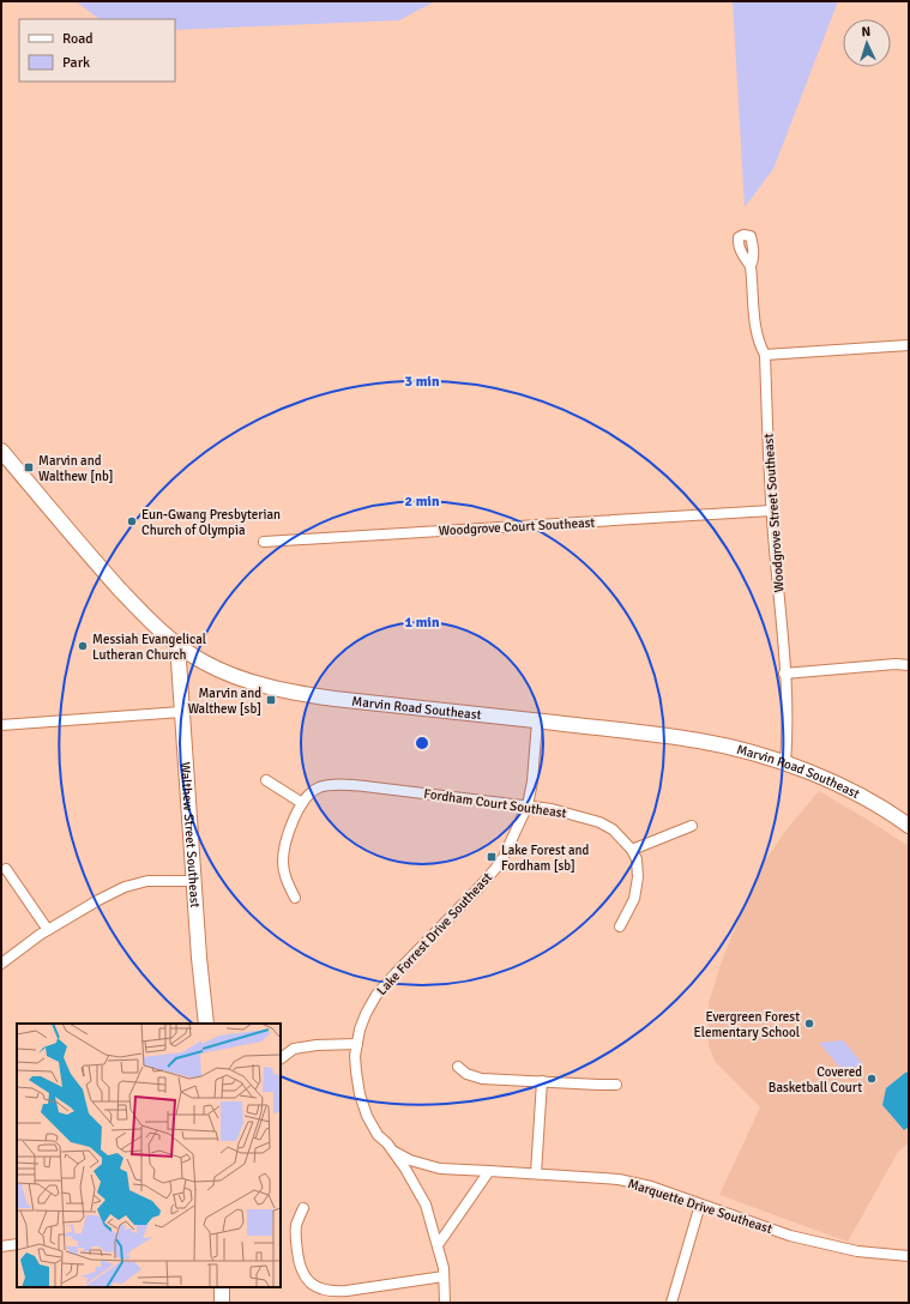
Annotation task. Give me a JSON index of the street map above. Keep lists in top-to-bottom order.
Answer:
{
  "streets": {
    "street": [
      "Woodgrove Street Southeast",
      "Woodgrove Court Southeast",
      "Marvin Road Southeast",
      "Fordham Court Southeast",
      "Walthew Street Southeast",
      "Lake Forrest Drive Southeast",
      "Marquette Drive Southeast"
    ]
  },
  "crossings": [
    ["Woodgrove Street Southeast", "Woodgrove Court Southeast"],
    ["Woodgrove Street Southeast", "Marvin Road Southeast"],
    ["Marvin Road Southeast", "Walthew Street Southeast"],
    ["Marvin Road Southeast", "Lake Forrest Drive Southeast"],
    ["Fordham Court Southeast", "Lake Forrest Drive Southeast"],
    ["Lake Forrest Drive Southeast", "Marquette Drive Southeast"]
  ],
  "places": {
    "transit": ["Marvin and Walthew [nb]", "Marvin and Walthew [sb]", "Lake Forest and Fordham [sb]"],
    "other": [
      "Eun-Gwang Presbyterian Church of Olympia",
      "Messiah Evangelical Lutheran Church",
      "Evergreen Forest Elementary School",
      "Covered Basketball Court"
    ]
  },
  "legend": ["Road", "Park"],
  "north": "top",
  "rings": ["3 min", "2 min", "1 min"]
}
